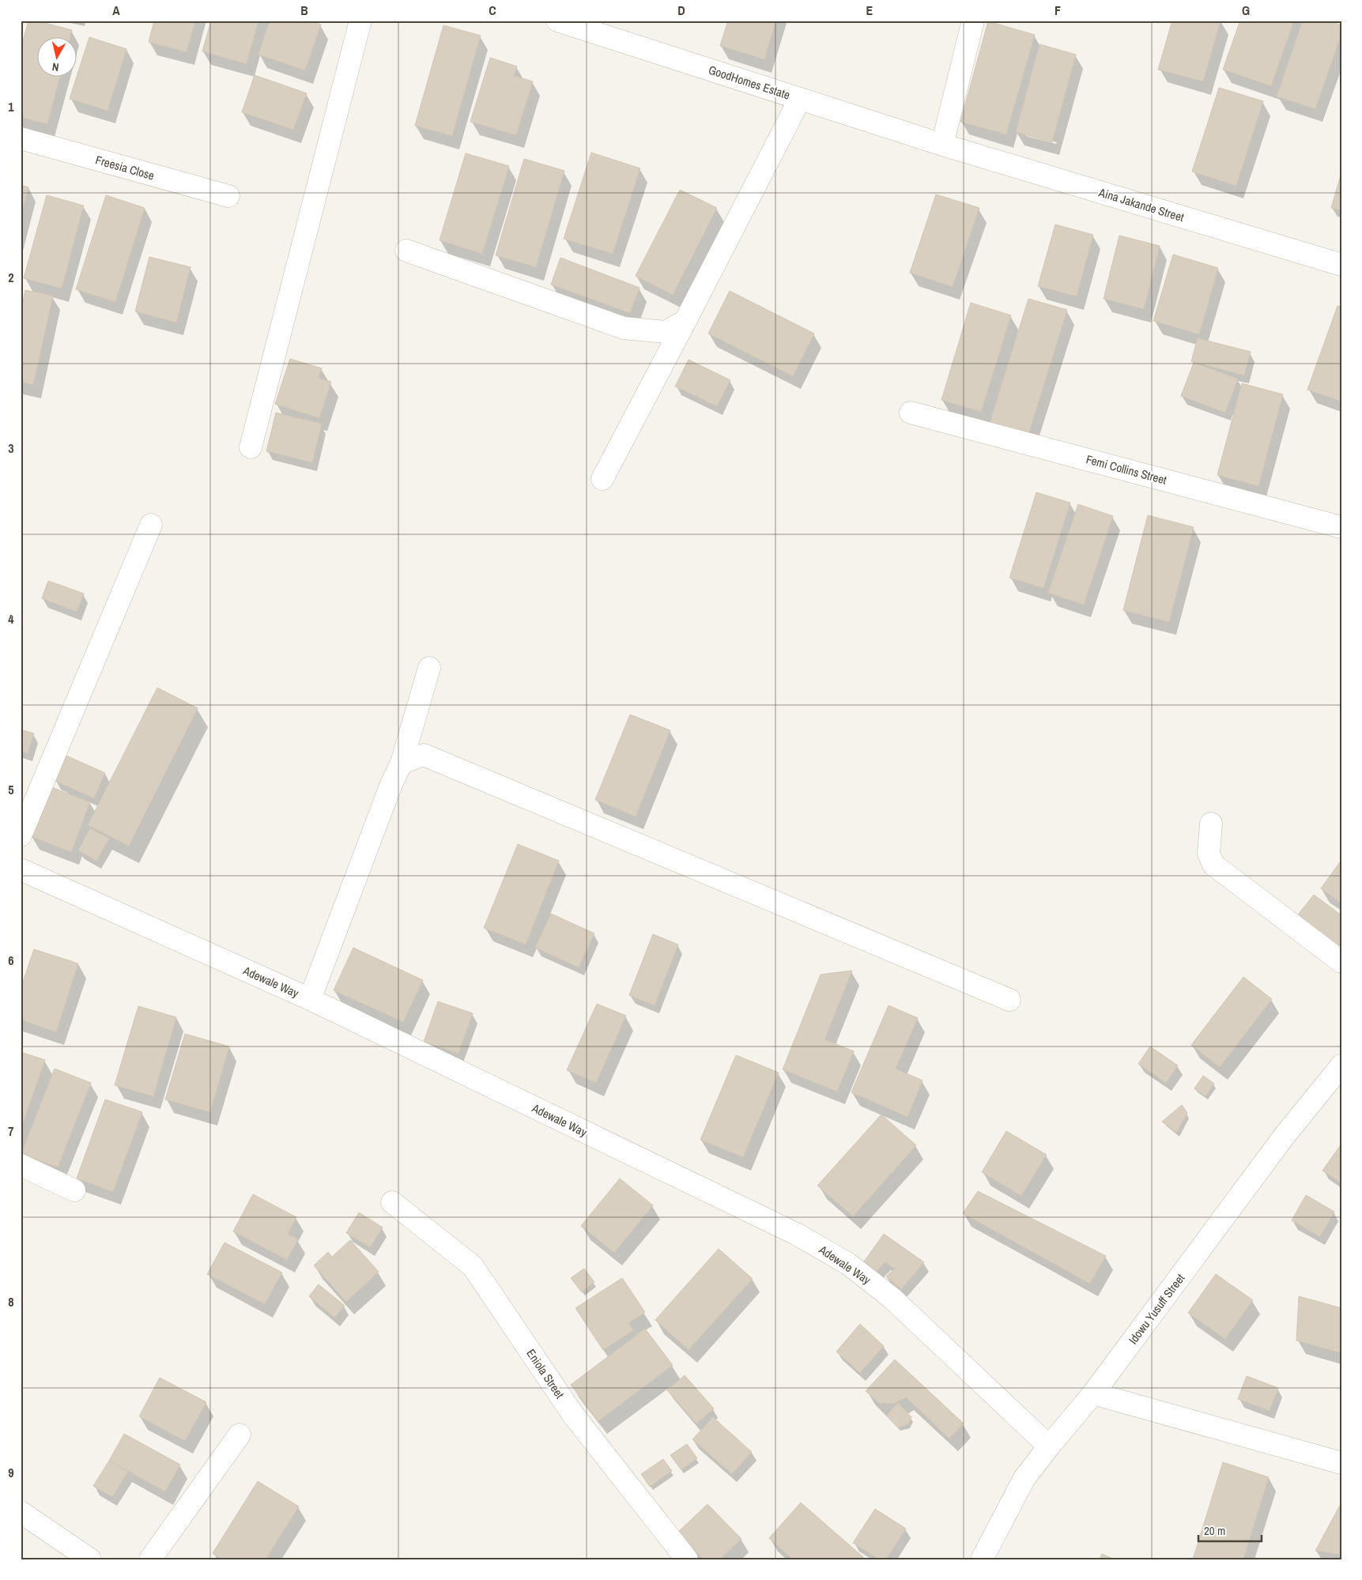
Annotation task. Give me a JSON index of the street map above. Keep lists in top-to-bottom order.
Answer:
{
  "streets": {
    "street": [
      "GoodHomes Estate",
      "Freesia Close",
      "Aina Jakande Street",
      "Femi Collins Street",
      "Adewale Way",
      "Idowu Yusuff Street",
      "Eniola Street"
    ]
  },
  "crossings": [
    ["GoodHomes Estate", "Aina Jakande Street"],
    ["Adewale Way", "Idowu Yusuff Street"]
  ],
  "scale_bar": "20 m",
  "north": "bottom",
  "grid": {
    "columns": [
      "A",
      "B",
      "C",
      "D",
      "E",
      "F",
      "G"
    ],
    "rows": [
      "1",
      "2",
      "3",
      "4",
      "5",
      "6",
      "7",
      "8",
      "9"
    ]
  }
}
